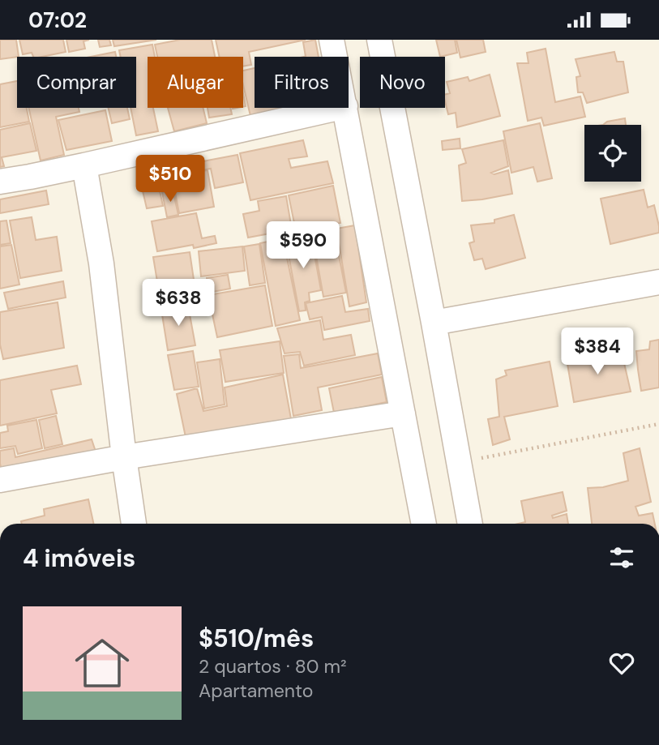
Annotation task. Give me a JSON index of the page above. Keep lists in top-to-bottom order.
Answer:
{
  "page": {
    "status": "07:02",
    "chip": [
      "Comprar",
      "Alugar",
      "Filtros",
      "Novo"
    ],
    "price": [
      "$510",
      "$590",
      "$638",
      "$384"
    ],
    "heading": "4 imóveis",
    "list": [
      {
        "name": "$510/mês",
        "note": "2 quartos · 80 m² · Apartamento"
      }
    ]
  }
}
